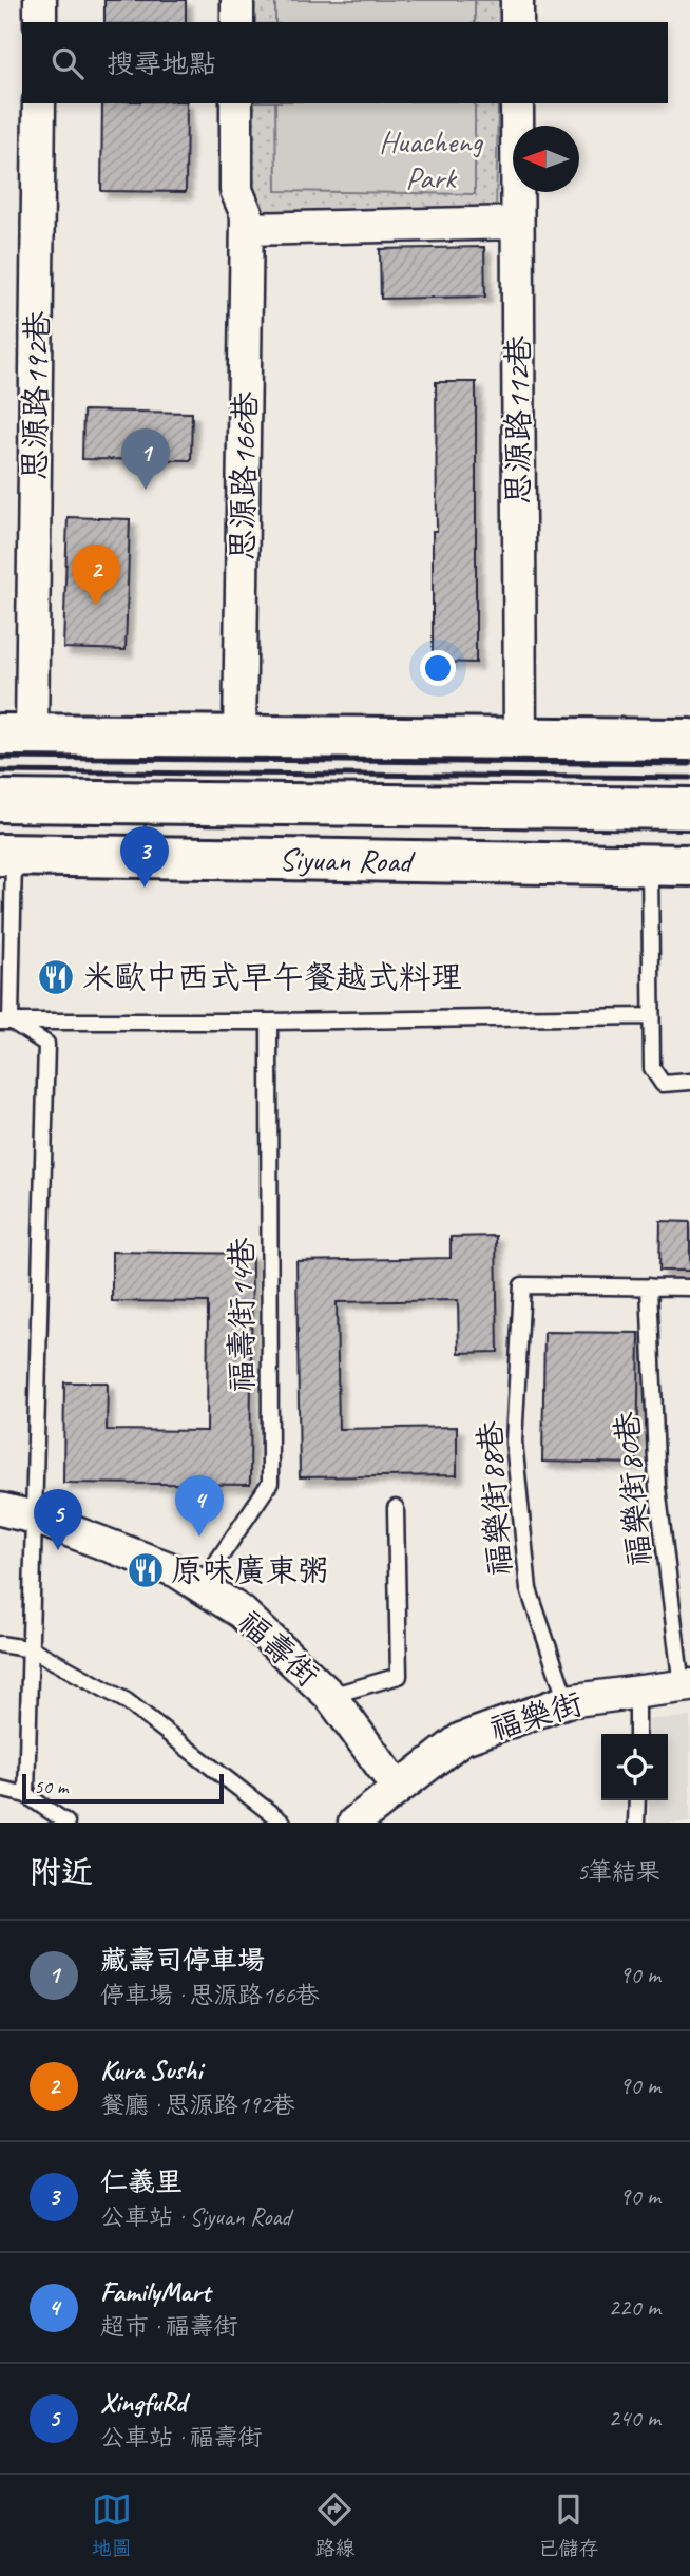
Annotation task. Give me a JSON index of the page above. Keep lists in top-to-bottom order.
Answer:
{
  "streets": {
    "main road": ["Siyuan Road"],
    "street": [
      "思源路192巷",
      "思源路112巷",
      "思源路166巷",
      "福壽街",
      "福樂街"
    ],
    "lane": ["福壽街14巷", "福樂街80巷", "福樂街88巷"]
  },
  "crossings": [
    ["福壽街14巷", "福壽街"],
    ["福樂街80巷", "福樂街88巷"],
    ["福樂街80巷", "福樂街"],
    ["福樂街88巷", "福樂街"],
    ["福壽街", "福樂街"]
  ],
  "parks": ["Huacheng Park"],
  "places": {
    "restaurant": ["米歐中西式早午餐越式料理", "原味廣東粥"]
  },
  "scale_bar": "50 m",
  "north": "left",
  "page": {
    "search": "搜尋地點",
    "pins": [
      "1",
      "2",
      "3",
      "4",
      "5"
    ],
    "scale": "50 m",
    "heading": ["附近", "5筆結果"],
    "list": [
      {
        "mark": "1",
        "name": "藏壽司停車場",
        "note": "停車場 · 思源路166巷",
        "value": "90 m"
      },
      {
        "mark": "2",
        "name": "Kura Sushi",
        "note": "餐廳 · 思源路192巷",
        "value": "90 m"
      },
      {
        "mark": "3",
        "name": "仁義里",
        "note": "公車站 · Siyuan Road",
        "value": "90 m"
      },
      {
        "mark": "4",
        "name": "FamilyMart",
        "note": "超市 · 福壽街",
        "value": "220 m"
      },
      {
        "mark": "5",
        "name": "XingfuRd",
        "note": "公車站 · 福壽街",
        "value": "240 m"
      }
    ],
    "nav": ["地圖", "路線", "已儲存"]
  }
}
